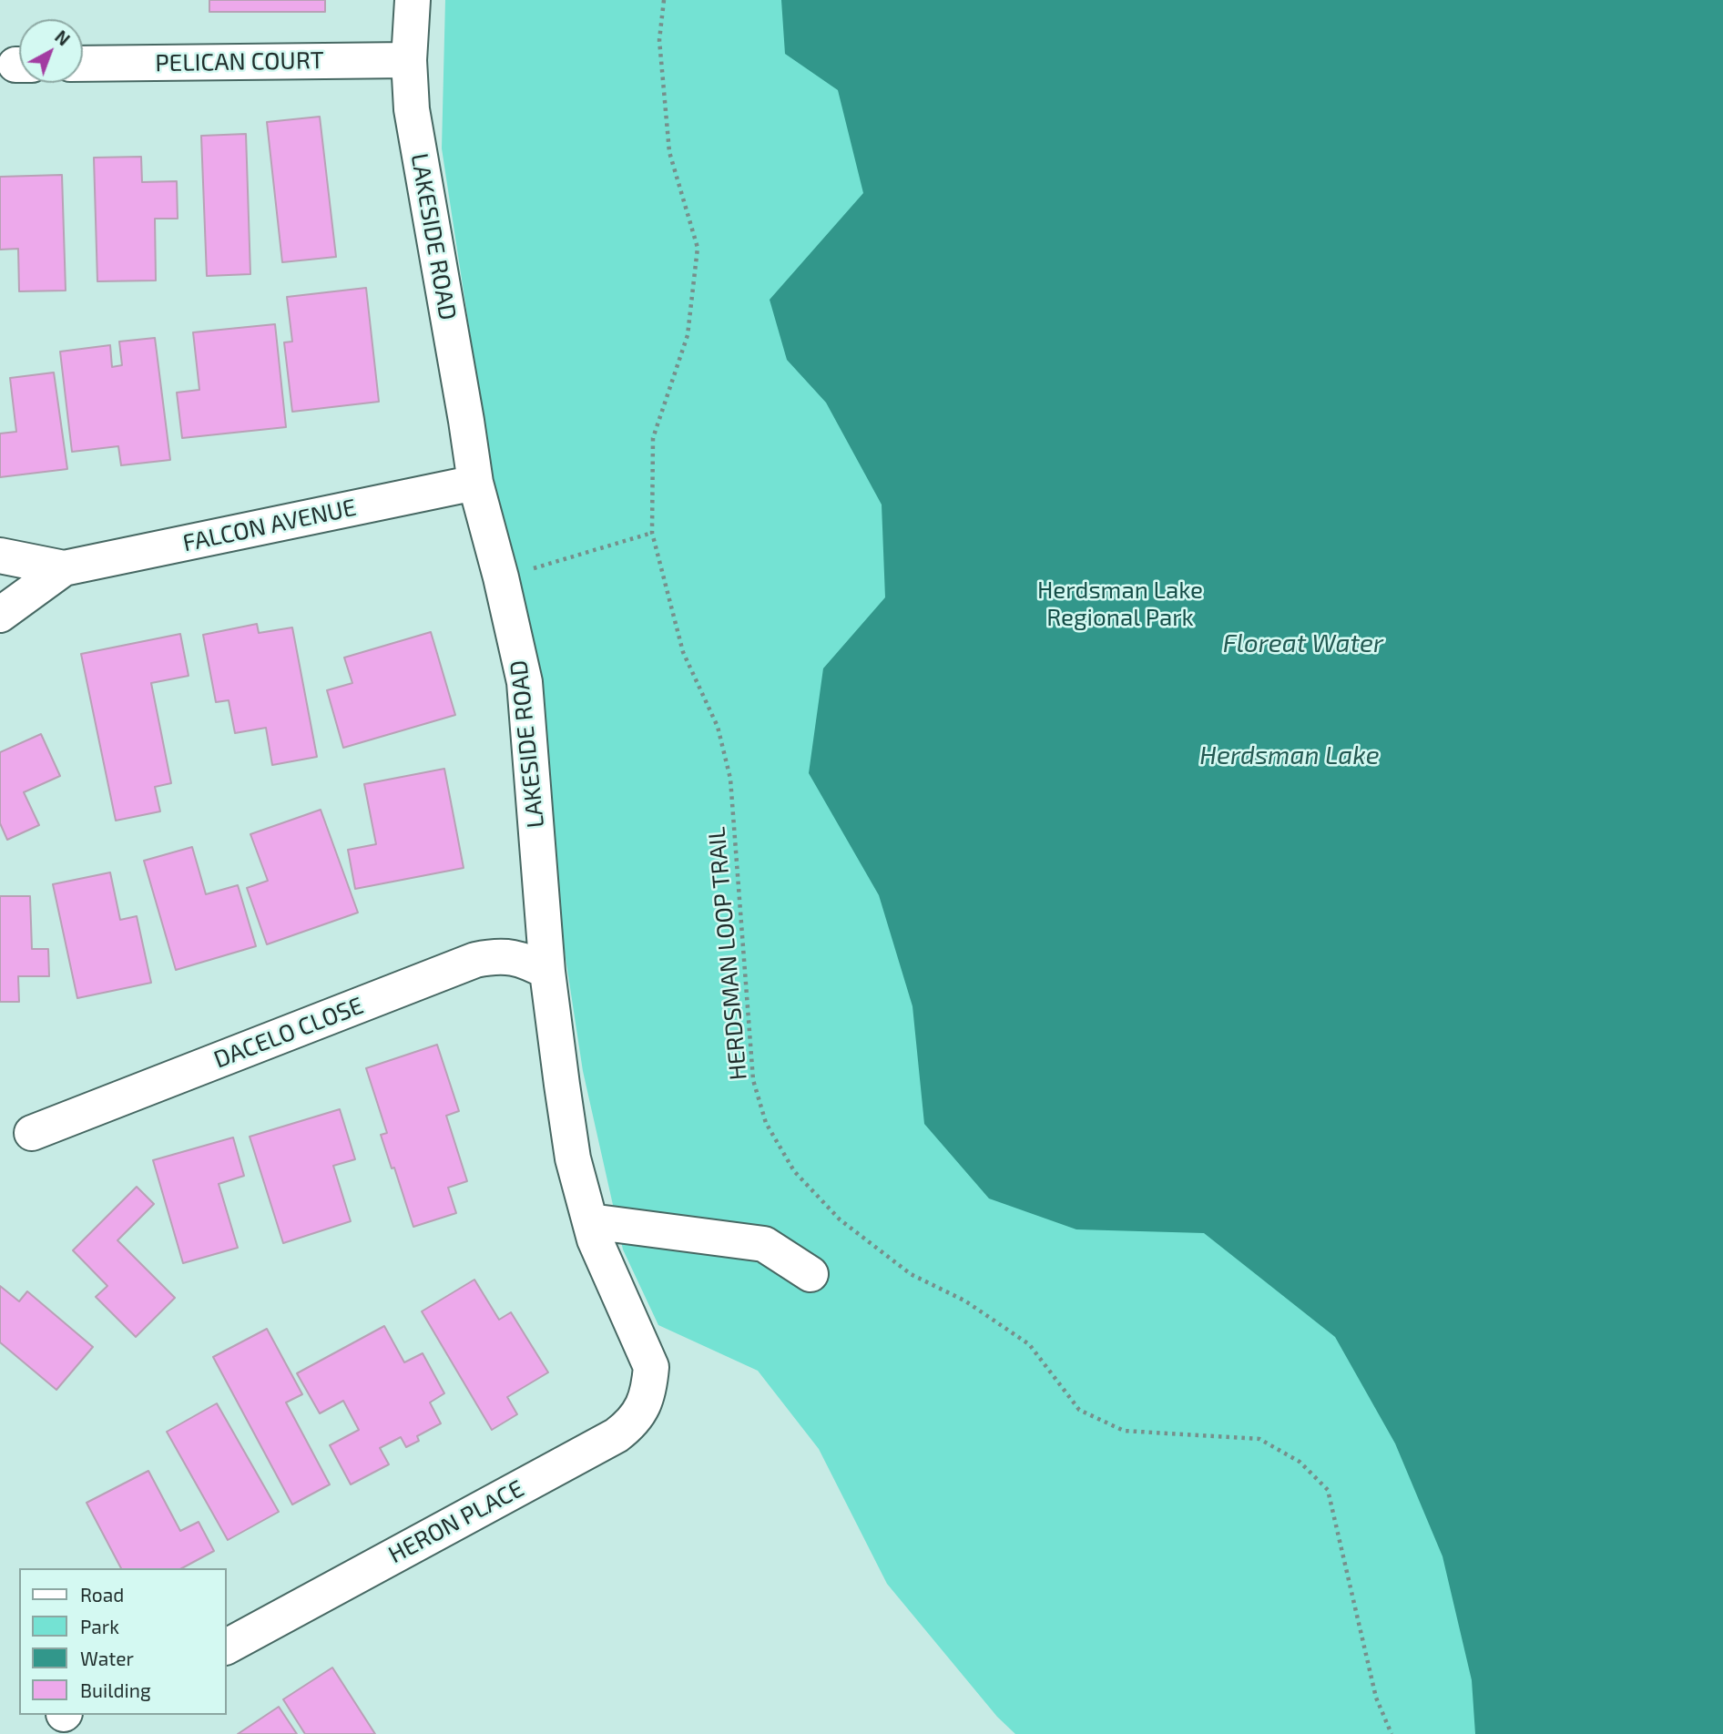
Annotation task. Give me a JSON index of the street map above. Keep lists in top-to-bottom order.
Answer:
{
  "streets": {
    "street": [
      "PELICAN COURT",
      "LAKESIDE ROAD",
      "FALCON AVENUE",
      "DACELO CLOSE",
      "HERON PLACE"
    ],
    "path": ["HERDSMAN LOOP TRAIL"]
  },
  "crossings": [
    ["PELICAN COURT", "LAKESIDE ROAD"],
    ["LAKESIDE ROAD", "FALCON AVENUE"],
    ["LAKESIDE ROAD", "DACELO CLOSE"],
    ["LAKESIDE ROAD", "HERON PLACE"]
  ],
  "water": ["Floreat Water", "Herdsman Lake"],
  "parks": ["Herdsman Lake Regional Park"],
  "legend": [
    "Road",
    "Park",
    "Water",
    "Building"
  ],
  "north": "top right"
}
